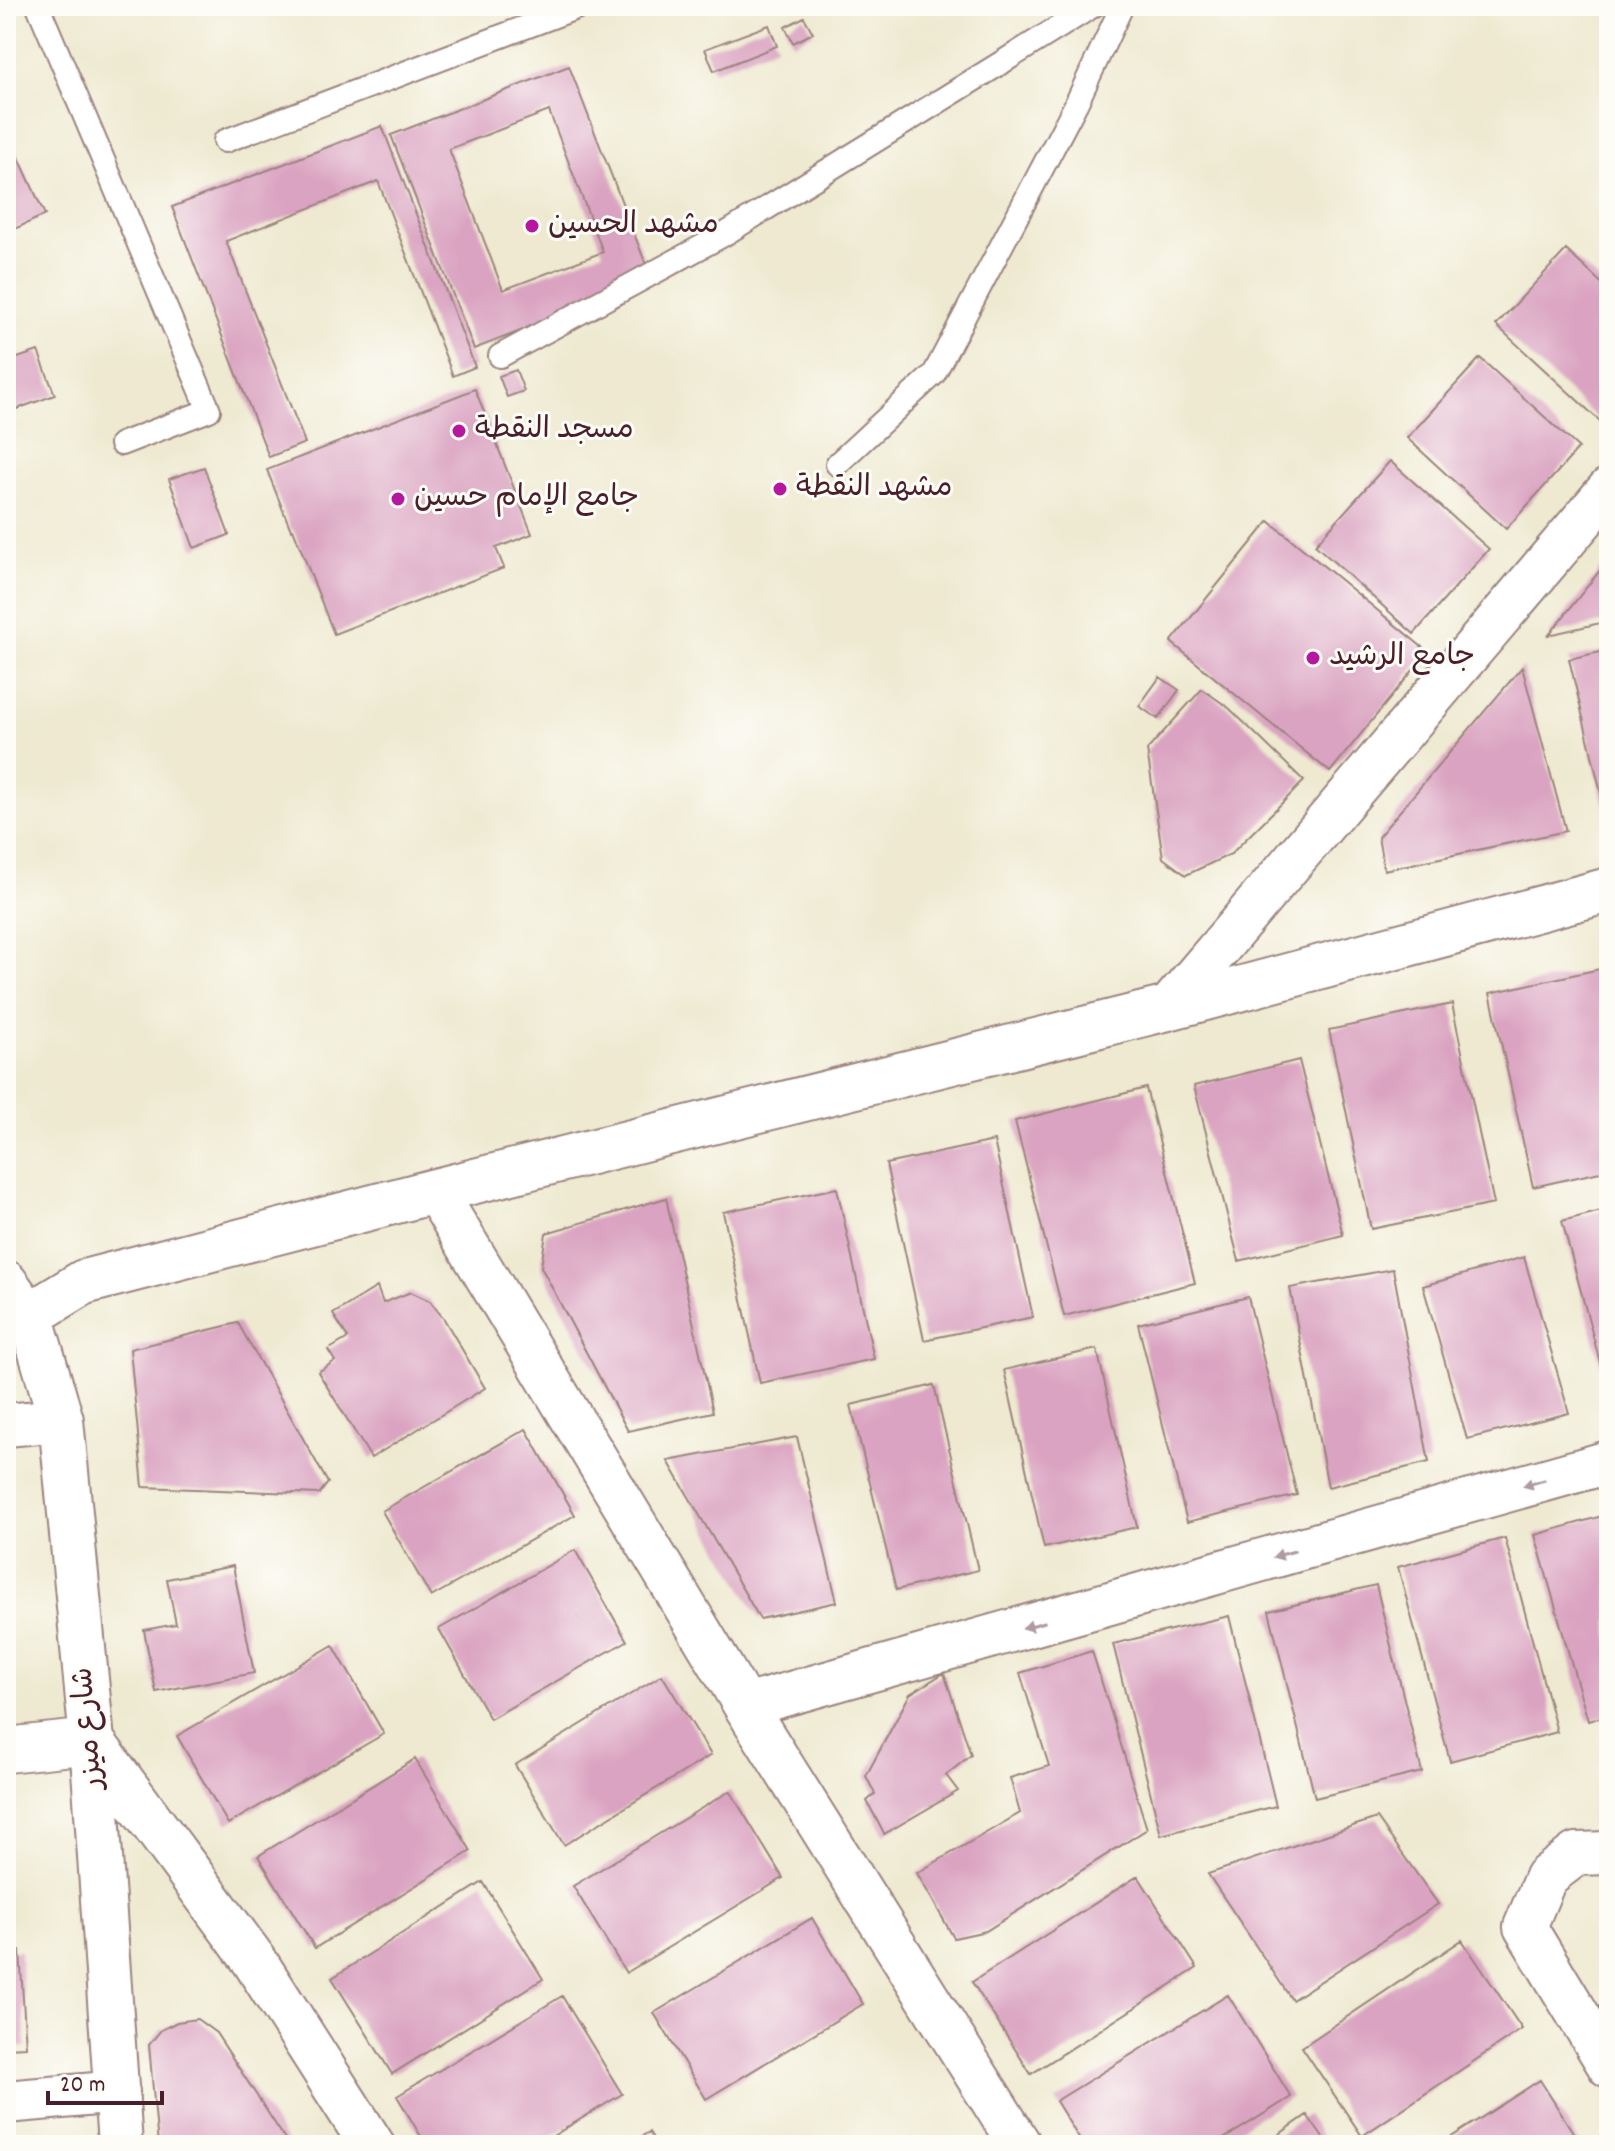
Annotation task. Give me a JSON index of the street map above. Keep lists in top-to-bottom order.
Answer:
{
  "streets": {
    "street": ["شارع ميزر"]
  },
  "places": [
    "مشهد الحسين",
    "مسجد النقطة",
    "مشهد النقطة",
    "جامع الإمام حسين",
    "جامع الرشيد"
  ],
  "scale_bar": "20 m"
}
